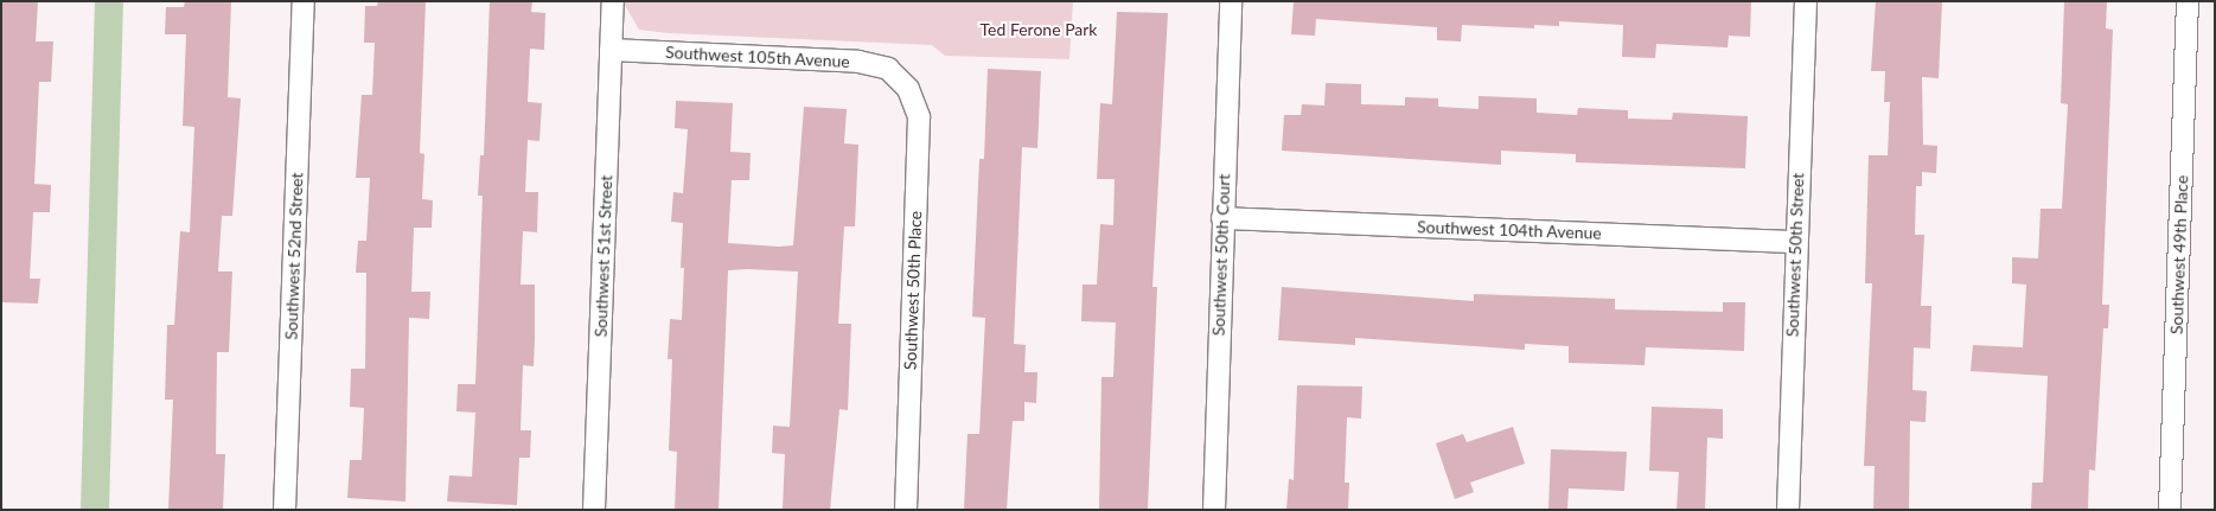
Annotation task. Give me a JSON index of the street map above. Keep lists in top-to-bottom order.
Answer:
{
  "streets": {
    "street": [
      "Southwest 105th Avenue",
      "Southwest 104th Avenue",
      "Southwest 50th Court",
      "Southwest 50th Street",
      "Southwest 49th Place",
      "Southwest 52nd Street",
      "Southwest 51st Street",
      "Southwest 50th Place"
    ]
  },
  "crossings": [
    ["Southwest 105th Avenue", "Southwest 51st Street"],
    ["Southwest 105th Avenue", "Southwest 50th Place"],
    ["Southwest 104th Avenue", "Southwest 50th Court"],
    ["Southwest 104th Avenue", "Southwest 50th Street"]
  ],
  "parks": ["Ted Ferone Park"]
}
